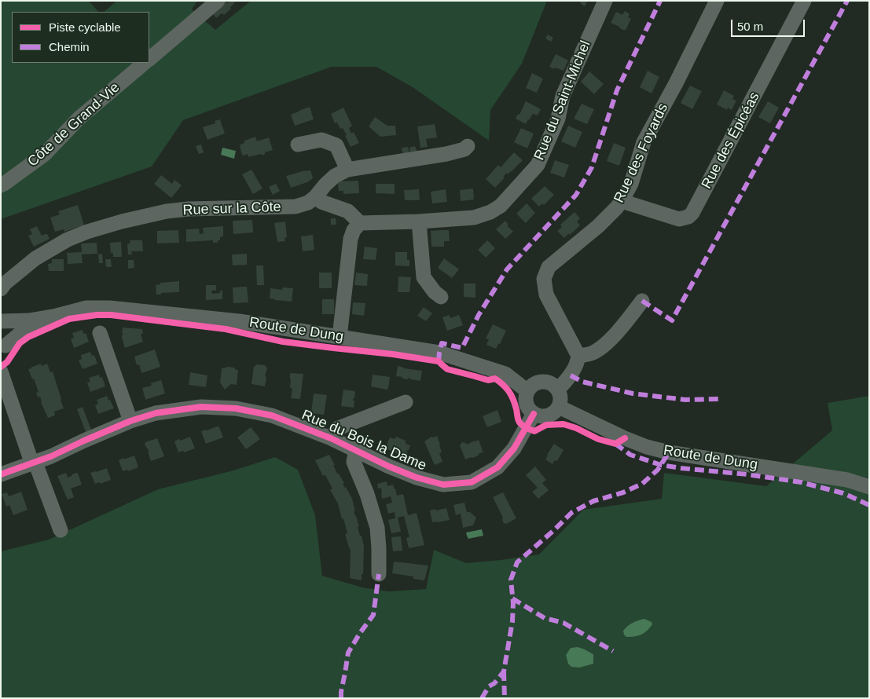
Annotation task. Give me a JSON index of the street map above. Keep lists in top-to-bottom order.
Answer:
{
  "streets": {
    "street": [
      "Rue du Saint-Michel",
      "Côte de Grand-Vie",
      "Rue des Épicéas",
      "Rue des Foyards",
      "Rue sur la Côte",
      "Route de Dung",
      "Rue du Bois la Dame"
    ]
  },
  "crossings": [
    ["Rue des Épicéas", "Rue des Foyards"],
    ["Route de Dung", "Rue du Bois la Dame"]
  ],
  "legend": ["Piste cyclable", "Chemin"],
  "scale_bar": "50 m"
}
